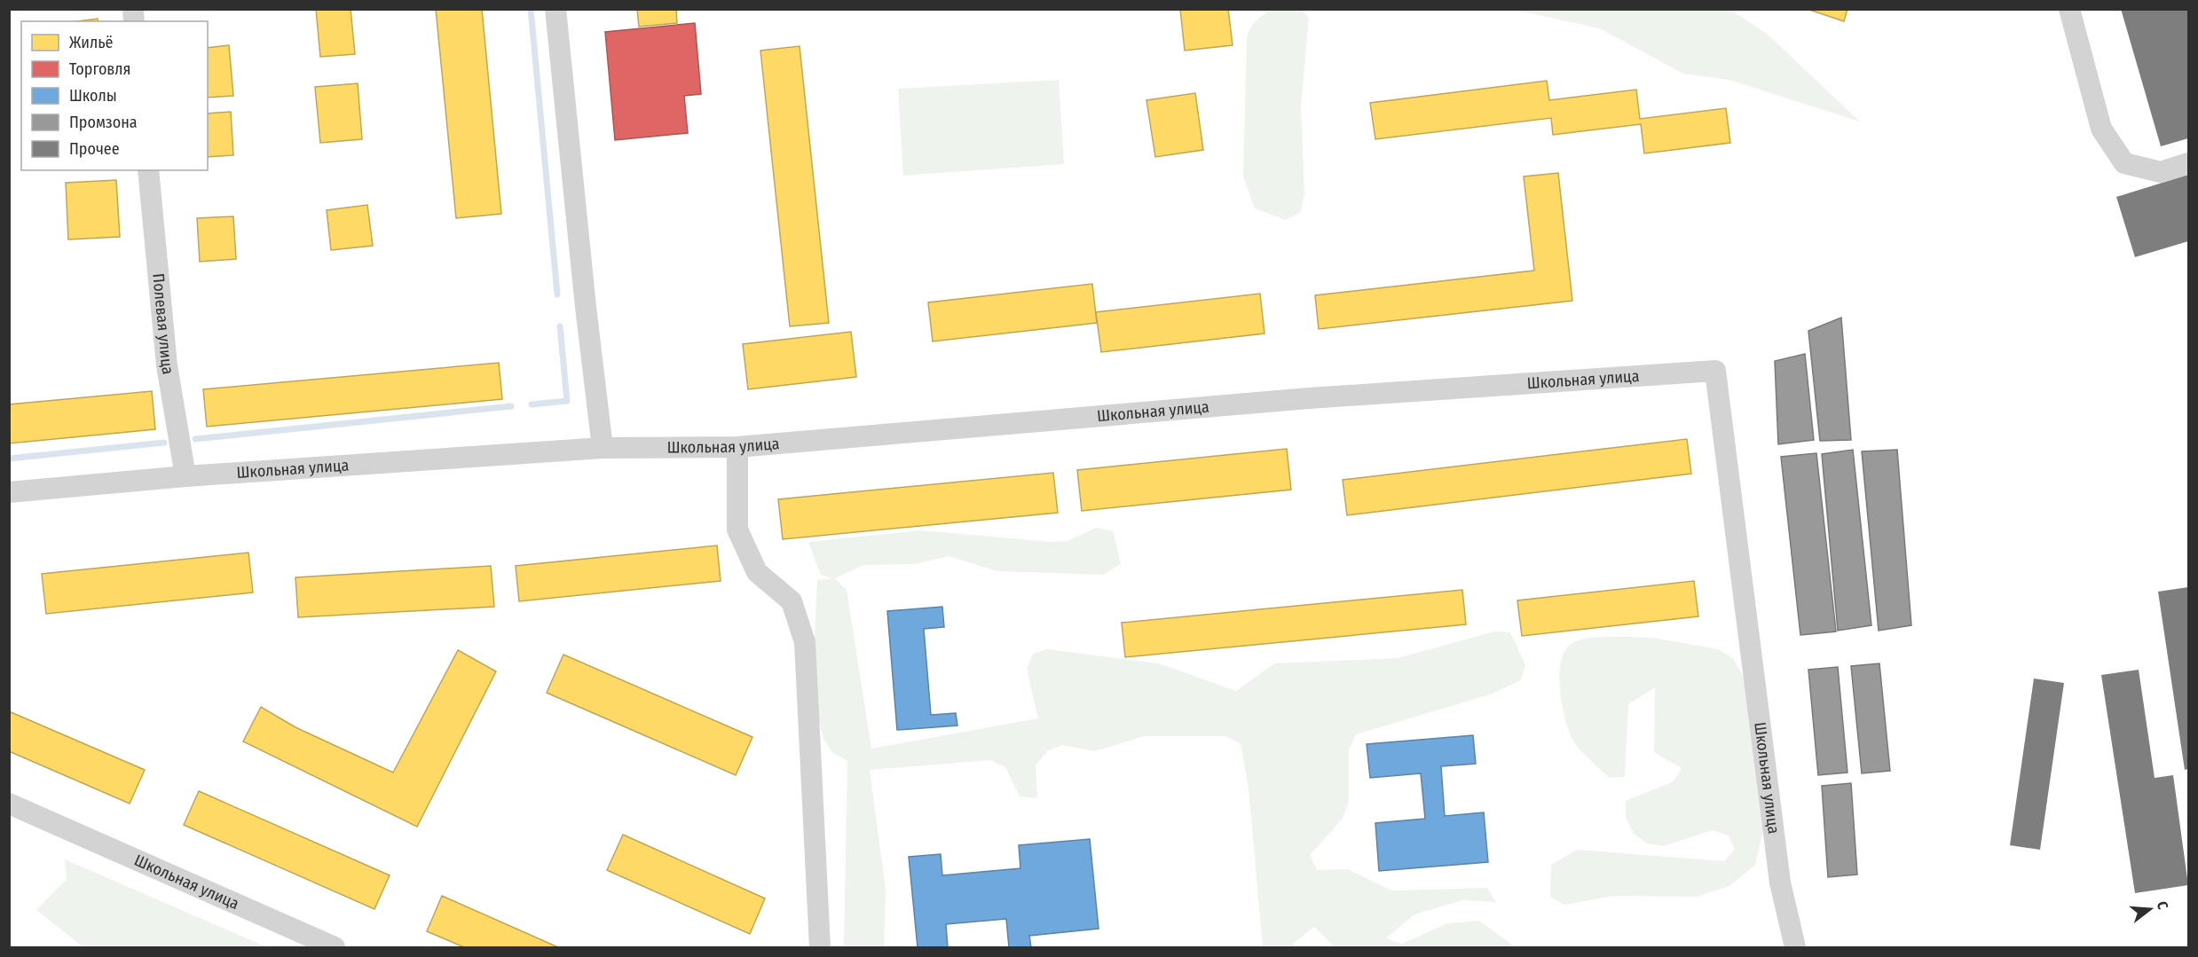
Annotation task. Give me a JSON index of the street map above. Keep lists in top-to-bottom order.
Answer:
{
  "streets": {
    "street": ["Полевая улица", "Школьная улица"]
  },
  "crossings": [
    ["Полевая улица", "Школьная улица"]
  ],
  "legend": [
    "Жильё",
    "Торговля",
    "Школы",
    "Промзона",
    "Прочее"
  ],
  "north": "right"
}
